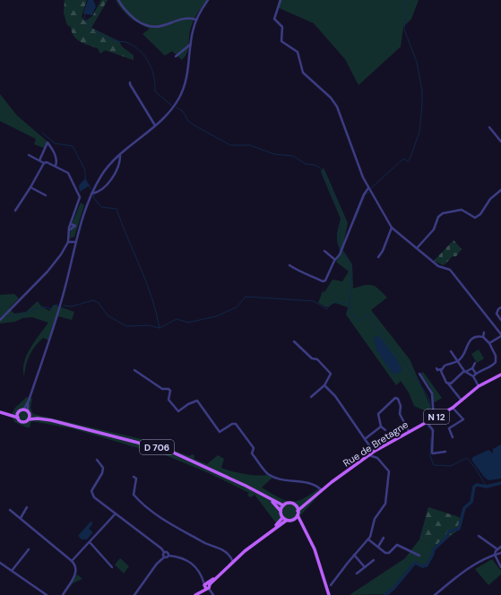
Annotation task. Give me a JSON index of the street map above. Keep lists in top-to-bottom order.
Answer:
{
  "streets": {
    "main road": ["N 12", "Rue de Bretagne", "D 706"]
  },
  "crossings": [
    ["Rue de Bretagne", "D 706"]
  ]
}
